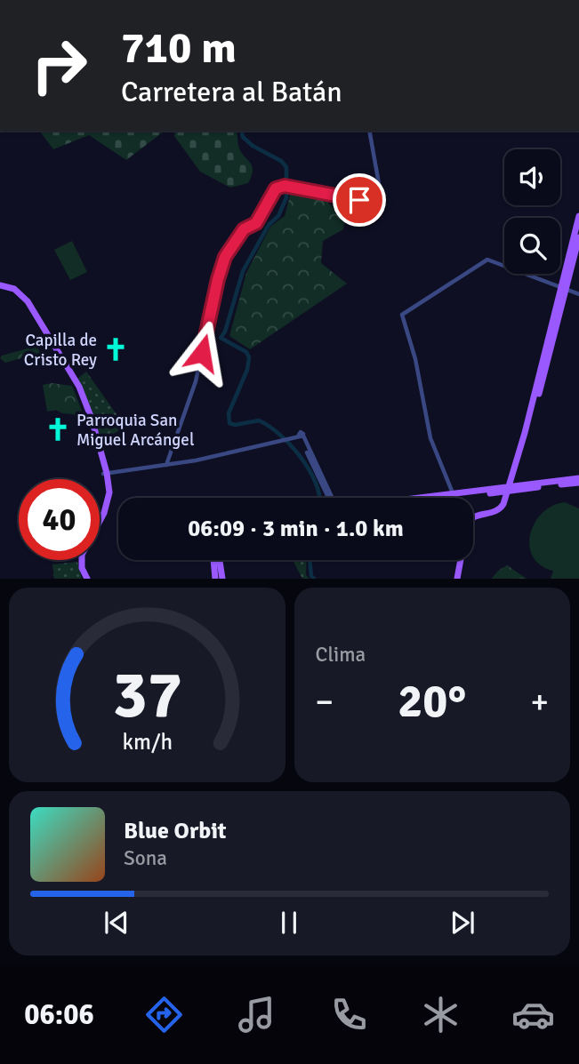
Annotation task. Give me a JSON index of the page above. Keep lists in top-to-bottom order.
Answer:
{
  "places": {
    "church": ["Capilla de Cristo Rey", "Parroquia San Miguel Arcángel"]
  },
  "page": {
    "turn": ["710 m", "Carretera al Batán"],
    "limit": "40",
    "trip": "06:09 · 3 min · 1.0 km",
    "tile": "Clima",
    "heat": ["−", "20°", "+"],
    "song": ["Blue Orbit", "Sona"],
    "tabs": "06:06",
    "gauge": ["37", "km/h"]
  }
}
